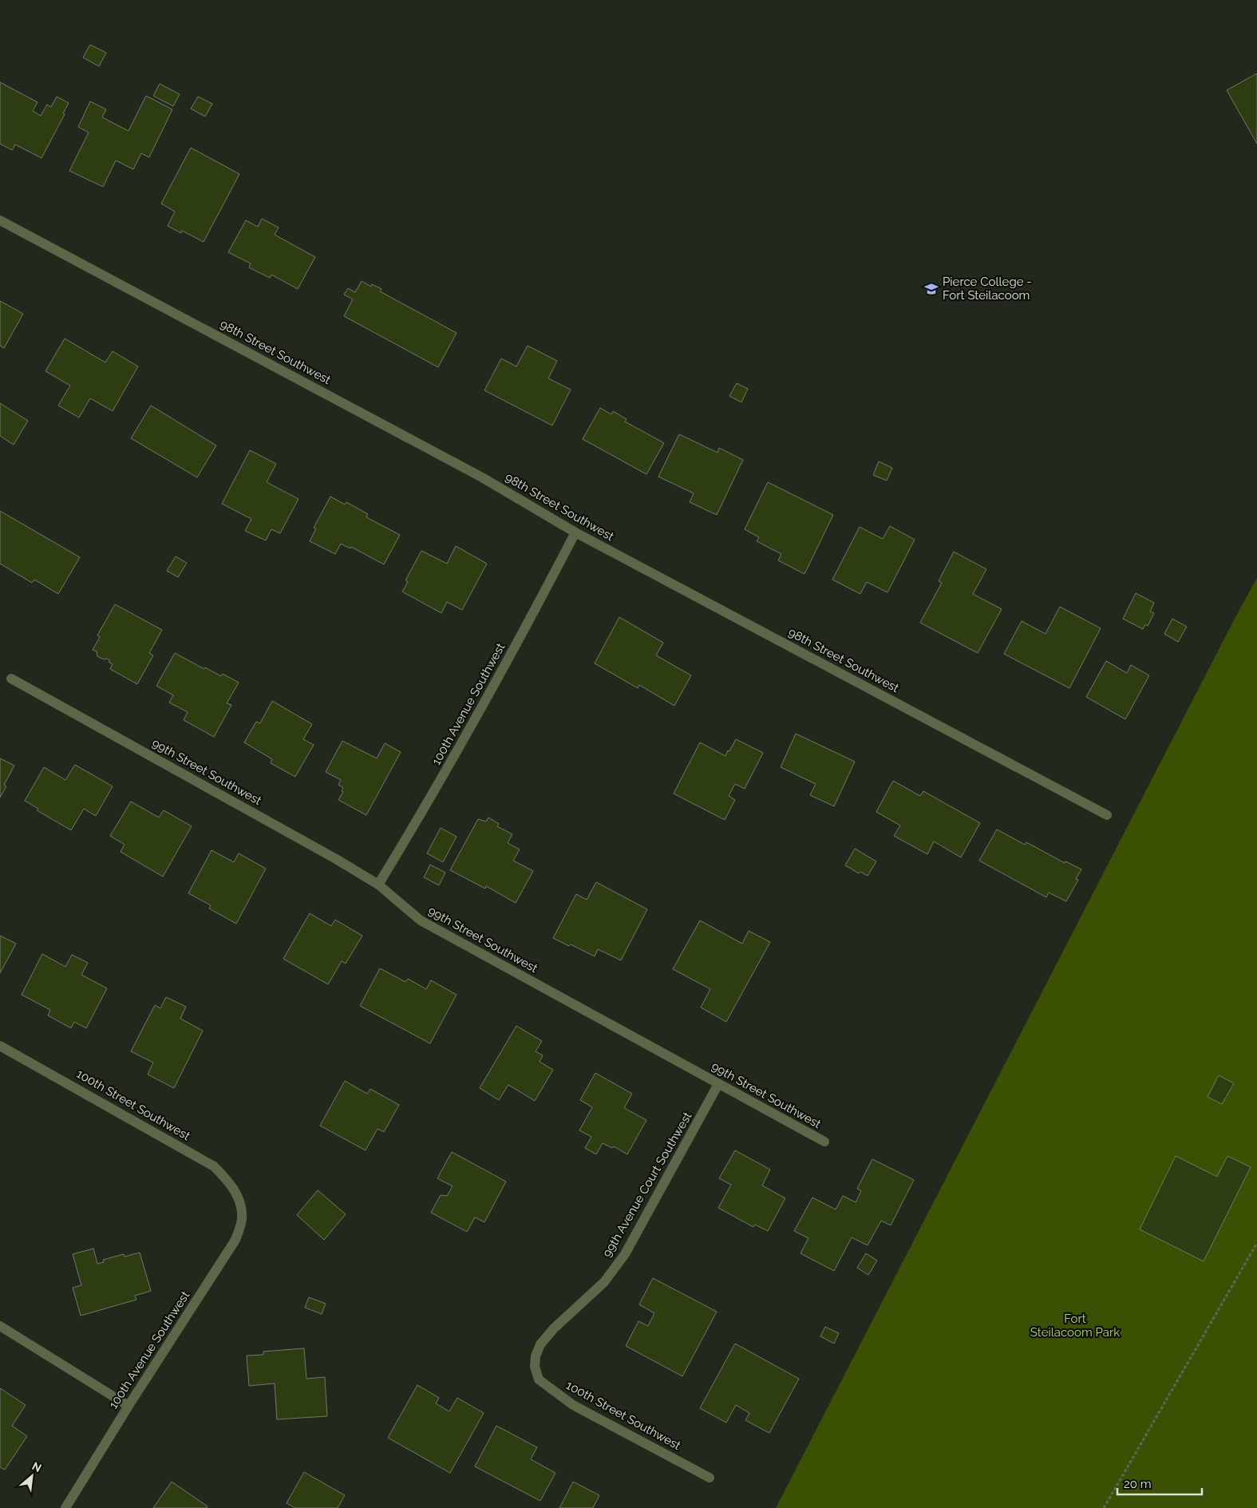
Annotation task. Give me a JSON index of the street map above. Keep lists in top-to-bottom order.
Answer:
{
  "streets": {
    "street": [
      "98th Street Southwest",
      "100th Avenue Southwest",
      "99th Street Southwest",
      "100th Street Southwest",
      "99th Avenue Court Southwest"
    ]
  },
  "crossings": [
    ["98th Street Southwest", "100th Avenue Southwest"],
    ["100th Avenue Southwest", "99th Street Southwest"],
    ["100th Avenue Southwest", "100th Street Southwest"],
    ["99th Street Southwest", "99th Avenue Court Southwest"],
    ["100th Street Southwest", "99th Avenue Court Southwest"]
  ],
  "parks": ["Fort Steilacoom Park"],
  "places": {
    "school or university": ["Pierce College - Fort Steilacoom"]
  },
  "scale_bar": "20 m",
  "north": "top right"
}
